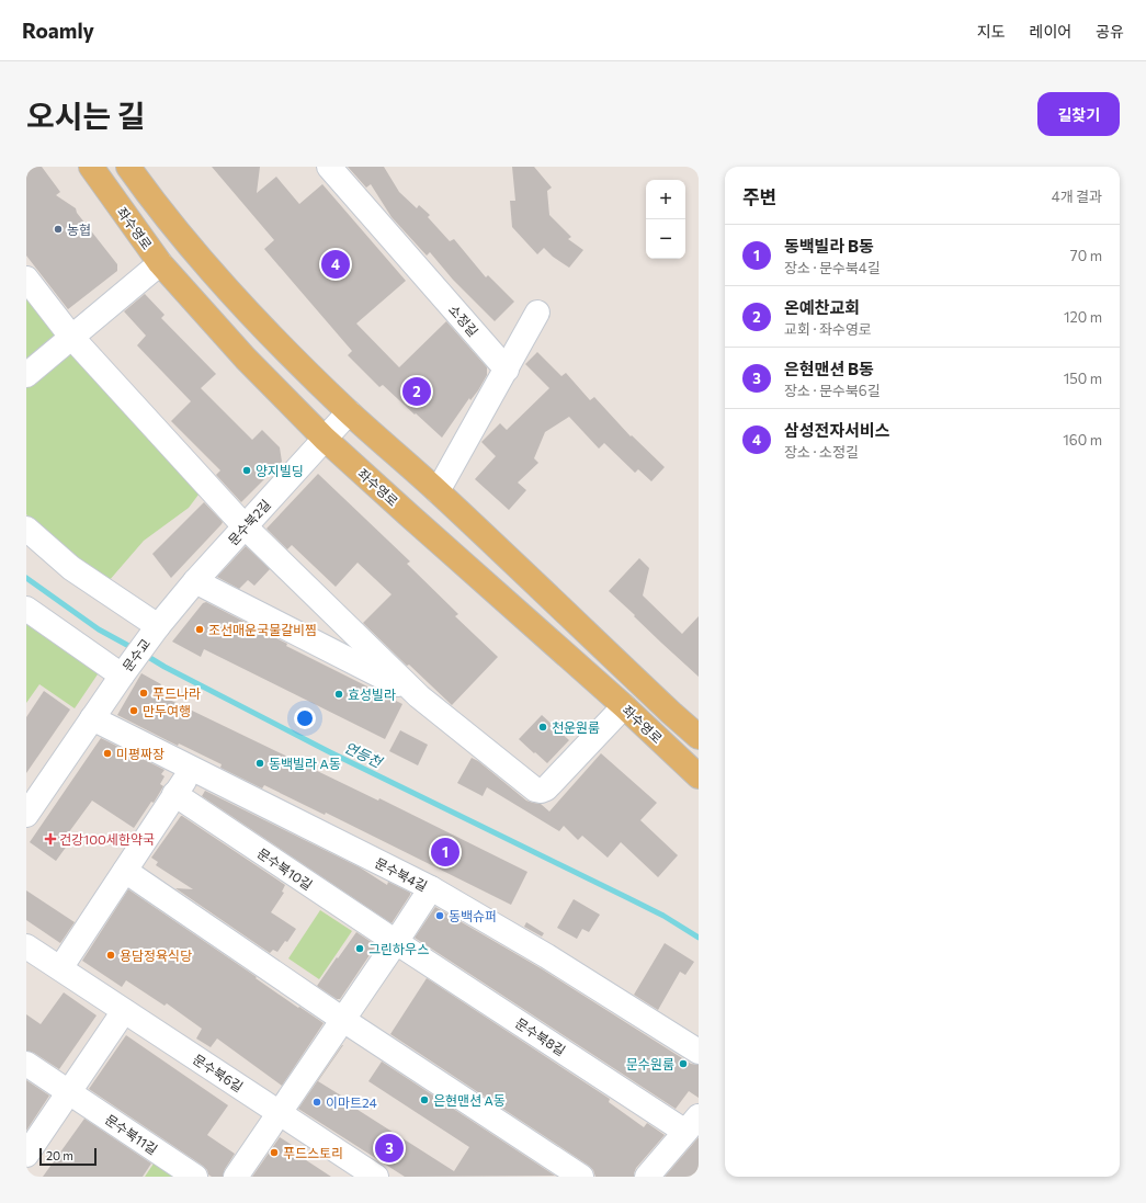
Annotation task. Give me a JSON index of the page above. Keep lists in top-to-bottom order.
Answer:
{
  "streets": {
    "main road": ["좌수영로"],
    "street": [
      "소정길",
      "문수북2길",
      "문수교",
      "문수북10길",
      "문수북4길",
      "문수북8길",
      "문수북6길",
      "문수북11길"
    ]
  },
  "crossings": [
    ["좌수영로", "문수북2길"],
    ["문수북2길", "문수교"],
    ["문수북10길", "문수북8길"]
  ],
  "water": ["연등천"],
  "places": {
    "other": [
      "농협",
      "양지빌딩",
      "조선매운국물갈비찜",
      "푸드나라",
      "효성빌라",
      "만두여행",
      "천운원룸",
      "미평짜장",
      "동백빌라 A동",
      "동백슈퍼",
      "그린하우스",
      "용담정육식당",
      "문수원룸",
      "은현맨션 A동",
      "이마트24",
      "푸드스토리"
    ],
    "health": ["건강100세한약국"]
  },
  "scale_bar": "20 m",
  "page": {
    "header": "Roamly",
    "nav": ["지도", "레이어", "공유"],
    "title": "오시는 길",
    "buttons": "길찾기",
    "heading": ["주변", "4개 결과"],
    "map_buttons": ["+", "−"],
    "list": [
      {
        "mark": "1",
        "name": "동백빌라 B동",
        "note": "장소 · 문수북4길",
        "value": "70 m"
      },
      {
        "mark": "2",
        "name": "온예찬교회",
        "note": "교회 · 좌수영로",
        "value": "120 m"
      },
      {
        "mark": "3",
        "name": "은현맨션 B동",
        "note": "장소 · 문수북6길",
        "value": "150 m"
      },
      {
        "mark": "4",
        "name": "삼성전자서비스",
        "note": "장소 · 소정길",
        "value": "160 m"
      }
    ],
    "pins": [
      "4",
      "2",
      "1",
      "3"
    ],
    "scale": "20 m"
  }
}
